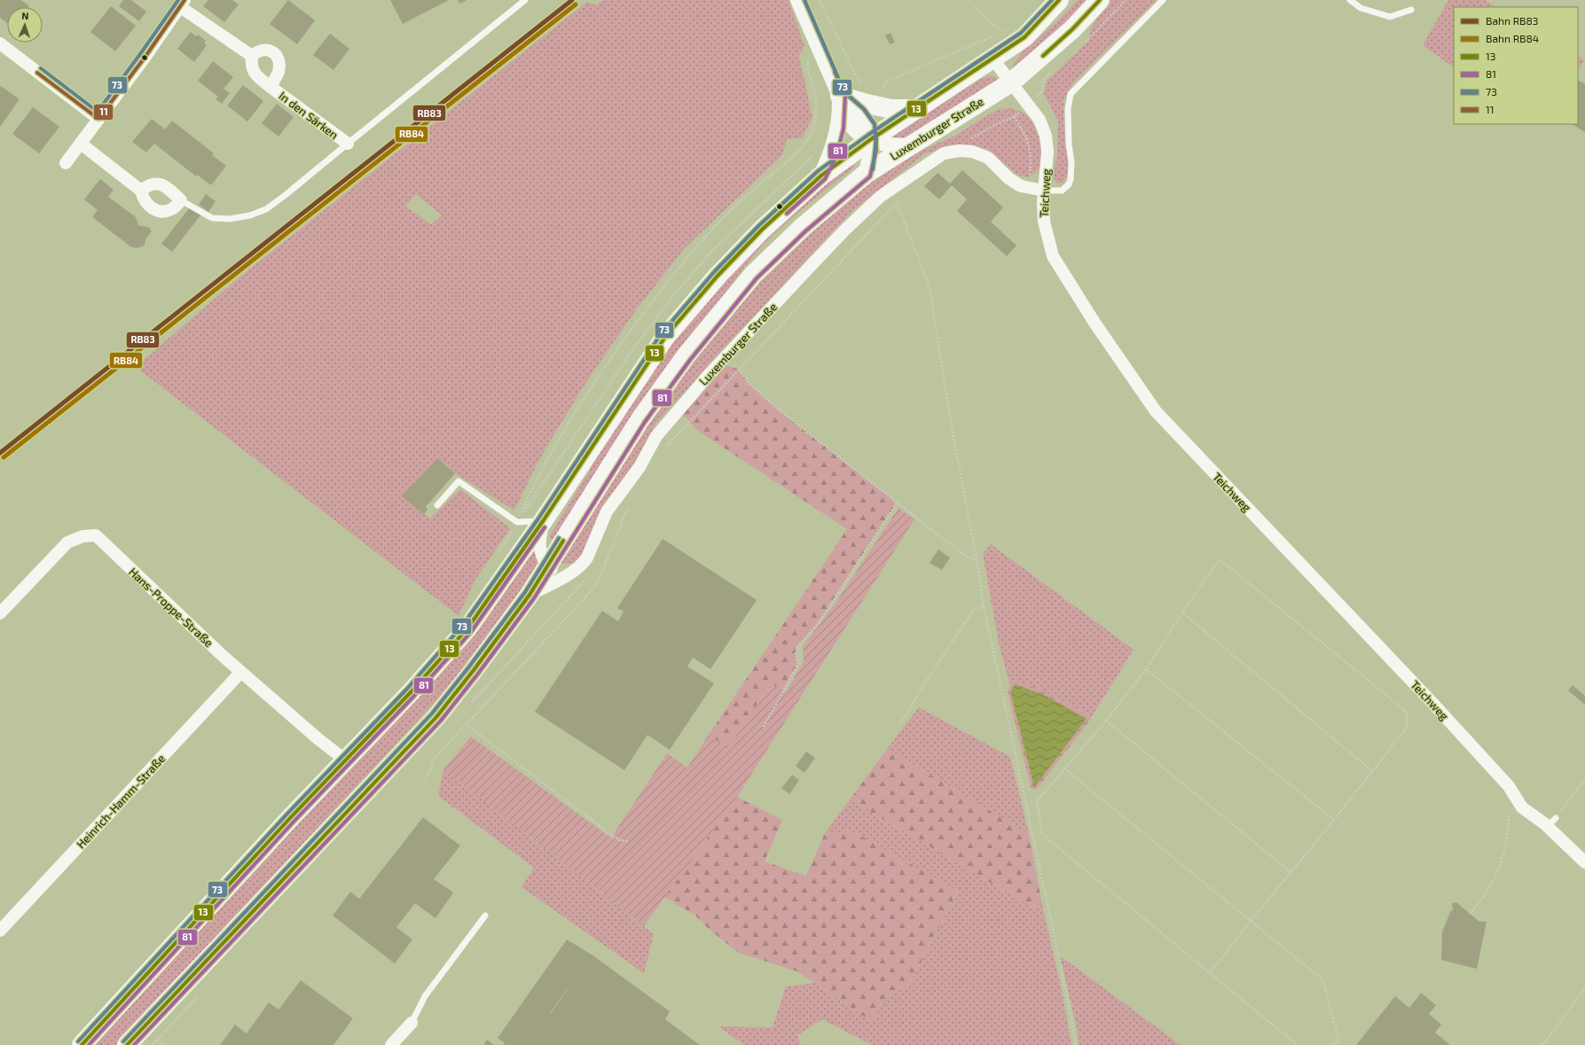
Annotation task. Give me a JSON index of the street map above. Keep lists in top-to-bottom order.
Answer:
{
  "streets": {
    "main road": ["Luxemburger Straße"],
    "street": [
      "In den Särken",
      "Teichweg",
      "Hans-Proppe-Straße",
      "Heinrich-Hamm-Straße"
    ]
  },
  "crossings": [
    ["Luxemburger Straße", "Teichweg"],
    ["Hans-Proppe-Straße", "Heinrich-Hamm-Straße"]
  ],
  "lines": [
    "rail line RB83",
    "transit line 13",
    "transit line 81",
    "transit line 73",
    "transit line 11",
    "rail line RB84"
  ],
  "legend": [
    "Bahn RB83",
    "Bahn RB84",
    "13",
    "81",
    "73",
    "11"
  ],
  "north": "top"
}
